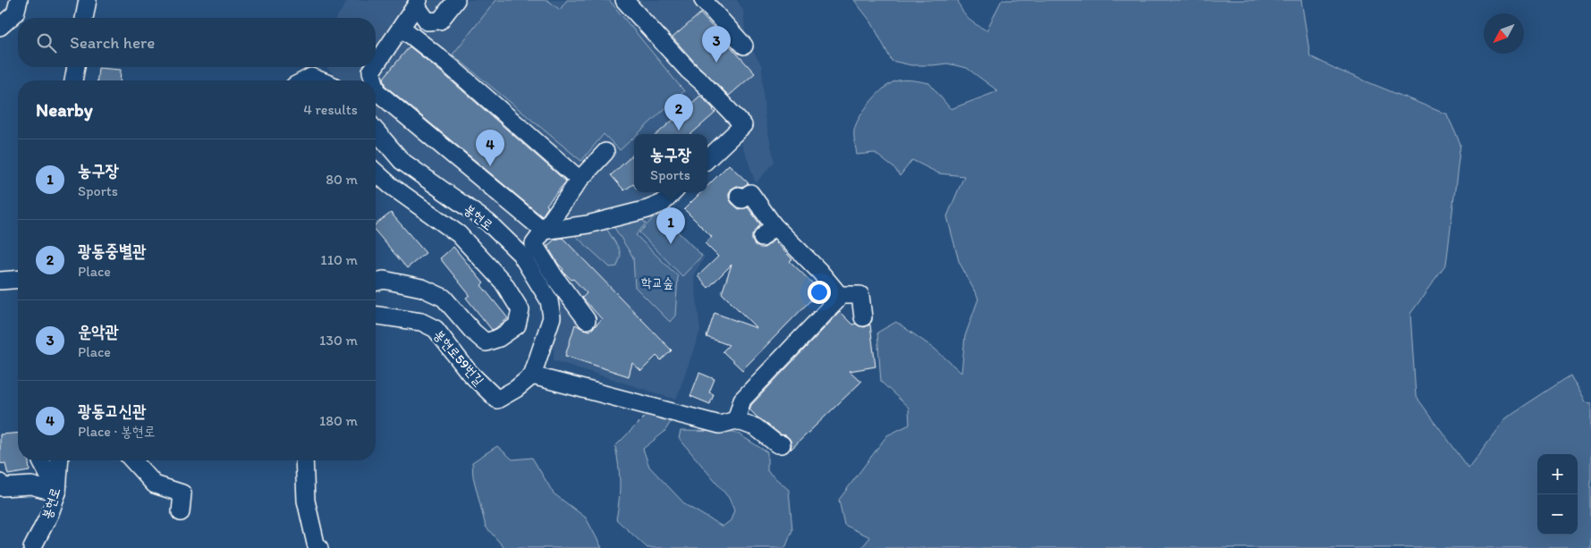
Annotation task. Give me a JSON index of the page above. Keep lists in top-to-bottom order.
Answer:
{
  "streets": {
    "street": ["봉현로", "봉현로59번길"]
  },
  "crossings": [
    ["봉현로", "봉현로59번길"]
  ],
  "parks": ["학교숲"],
  "north": "bottom left",
  "page": {
    "search": "Search here",
    "pins": [
      "3",
      "2",
      "4",
      "1"
    ],
    "heading": ["Nearby", "4 results"],
    "popup": ["농구장", "Sports"],
    "list": [
      {
        "mark": "1",
        "name": "농구장",
        "note": "Sports",
        "value": "80 m"
      },
      {
        "mark": "2",
        "name": "광동중별관",
        "note": "Place",
        "value": "110 m"
      },
      {
        "mark": "3",
        "name": "운악관",
        "note": "Place",
        "value": "130 m"
      },
      {
        "mark": "4",
        "name": "광동고신관",
        "note": "Place · 봉현로",
        "value": "180 m"
      }
    ],
    "map_buttons": ["+", "−"]
  }
}
